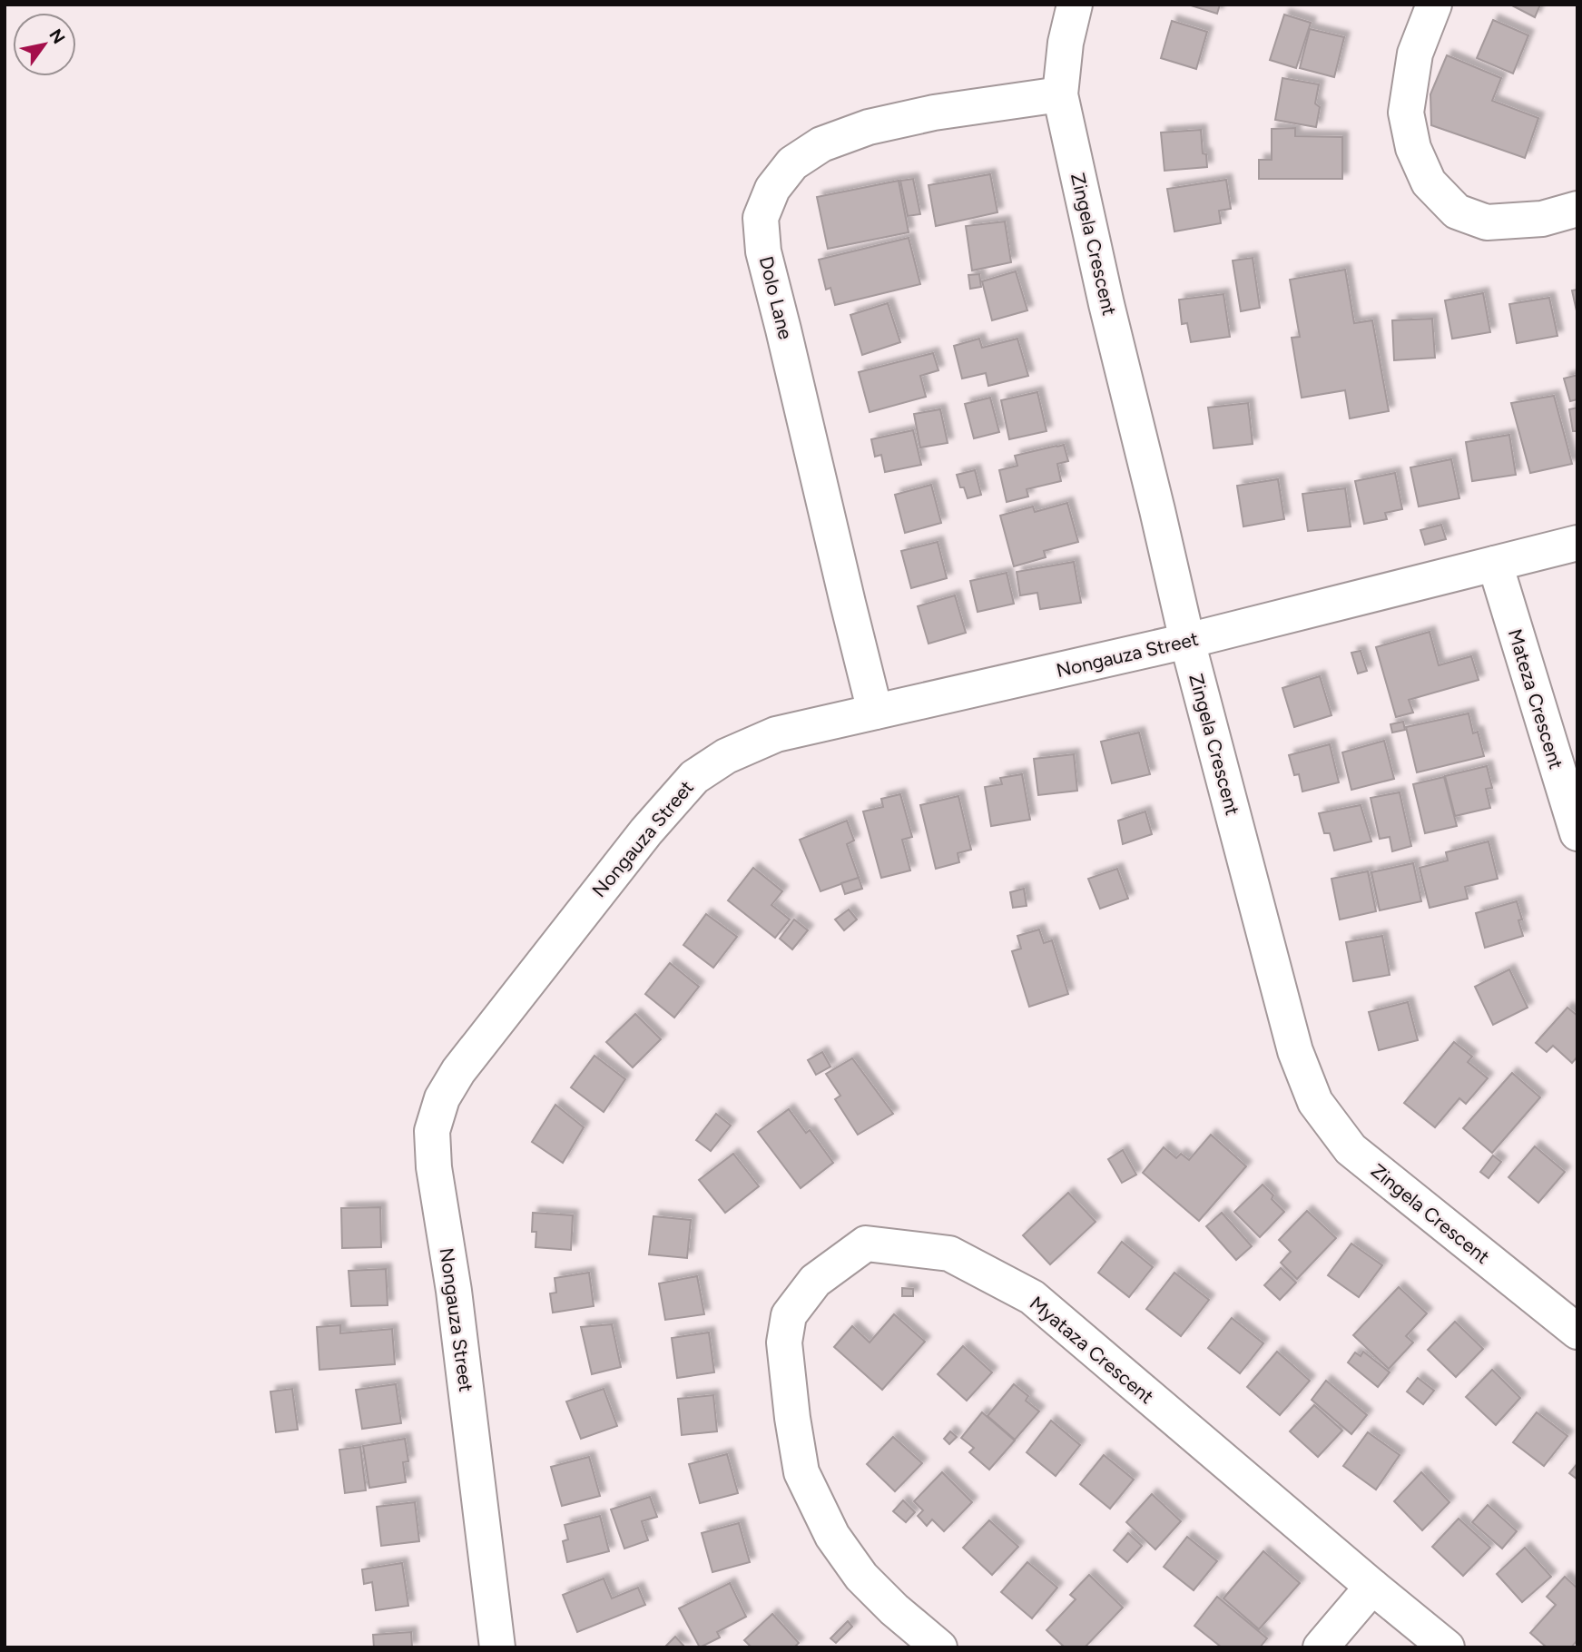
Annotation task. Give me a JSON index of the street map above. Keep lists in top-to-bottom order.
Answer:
{
  "streets": {
    "street": [
      "Zingela Crescent",
      "Dolo Lane",
      "Nongauza Street",
      "Mateza Crescent",
      "Myataza Crescent"
    ]
  },
  "crossings": [
    ["Zingela Crescent", "Dolo Lane"],
    ["Zingela Crescent", "Nongauza Street"],
    ["Dolo Lane", "Nongauza Street"],
    ["Nongauza Street", "Mateza Crescent"]
  ],
  "north": "top right"
}
